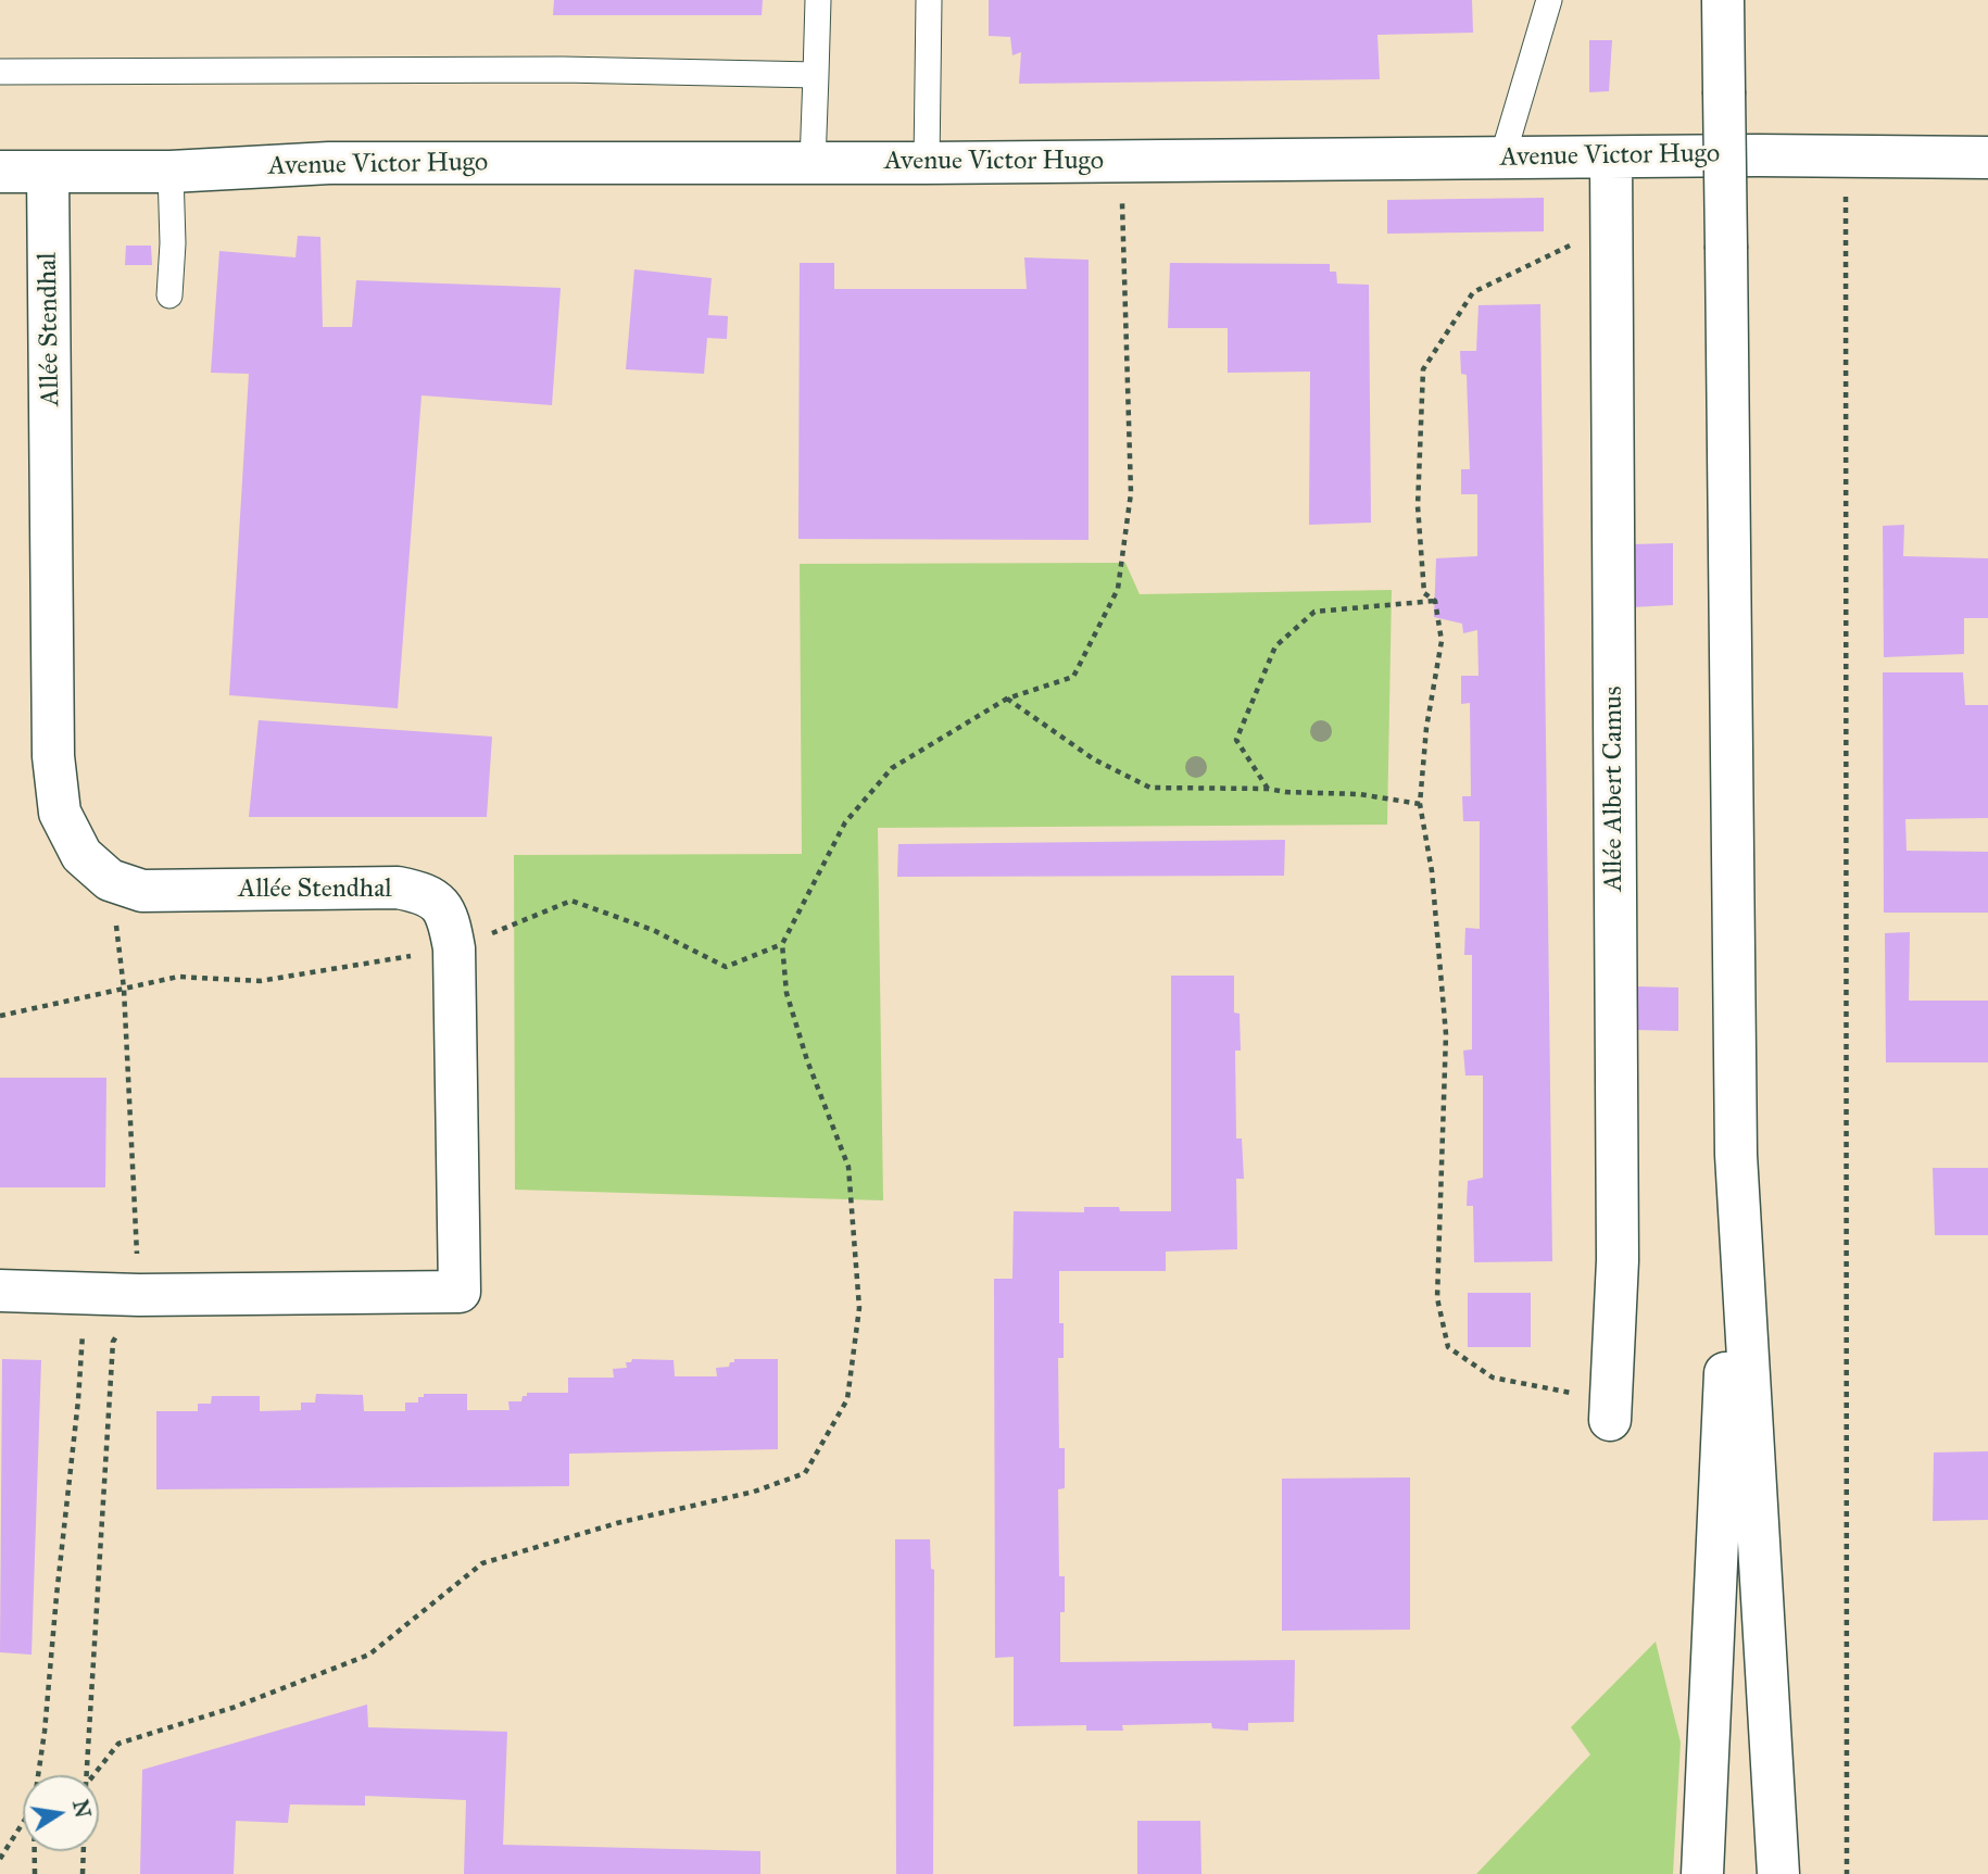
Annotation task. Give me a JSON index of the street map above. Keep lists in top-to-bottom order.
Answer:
{
  "streets": {
    "street": ["Avenue Victor Hugo", "Allée Stendhal", "Allée Albert Camus"]
  },
  "crossings": [
    ["Avenue Victor Hugo", "Allée Stendhal"],
    ["Avenue Victor Hugo", "Allée Albert Camus"]
  ],
  "north": "right"
}
